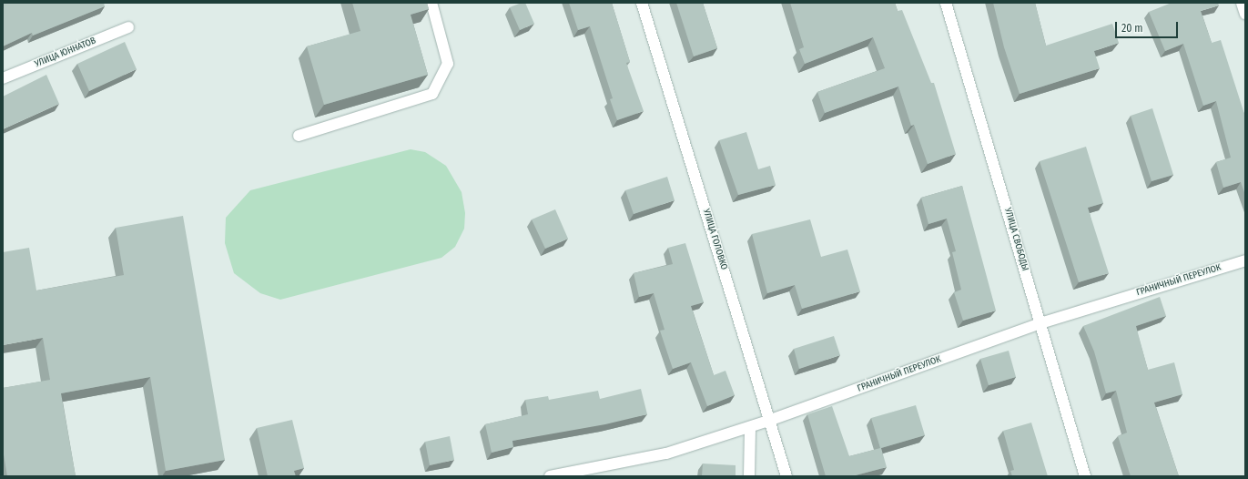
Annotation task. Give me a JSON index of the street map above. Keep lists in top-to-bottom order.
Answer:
{
  "streets": {
    "street": [
      "УЛИЦА ЮННАТОВ",
      "УЛИЦА ГОЛОВКО",
      "УЛИЦА СВОБОДЫ",
      "ГРАНИЧНЫЙ ПЕРЕУЛОК"
    ]
  },
  "crossings": [
    ["УЛИЦА ГОЛОВКО", "ГРАНИЧНЫЙ ПЕРЕУЛОК"],
    ["УЛИЦА СВОБОДЫ", "ГРАНИЧНЫЙ ПЕРЕУЛОК"]
  ],
  "scale_bar": "20 m"
}
